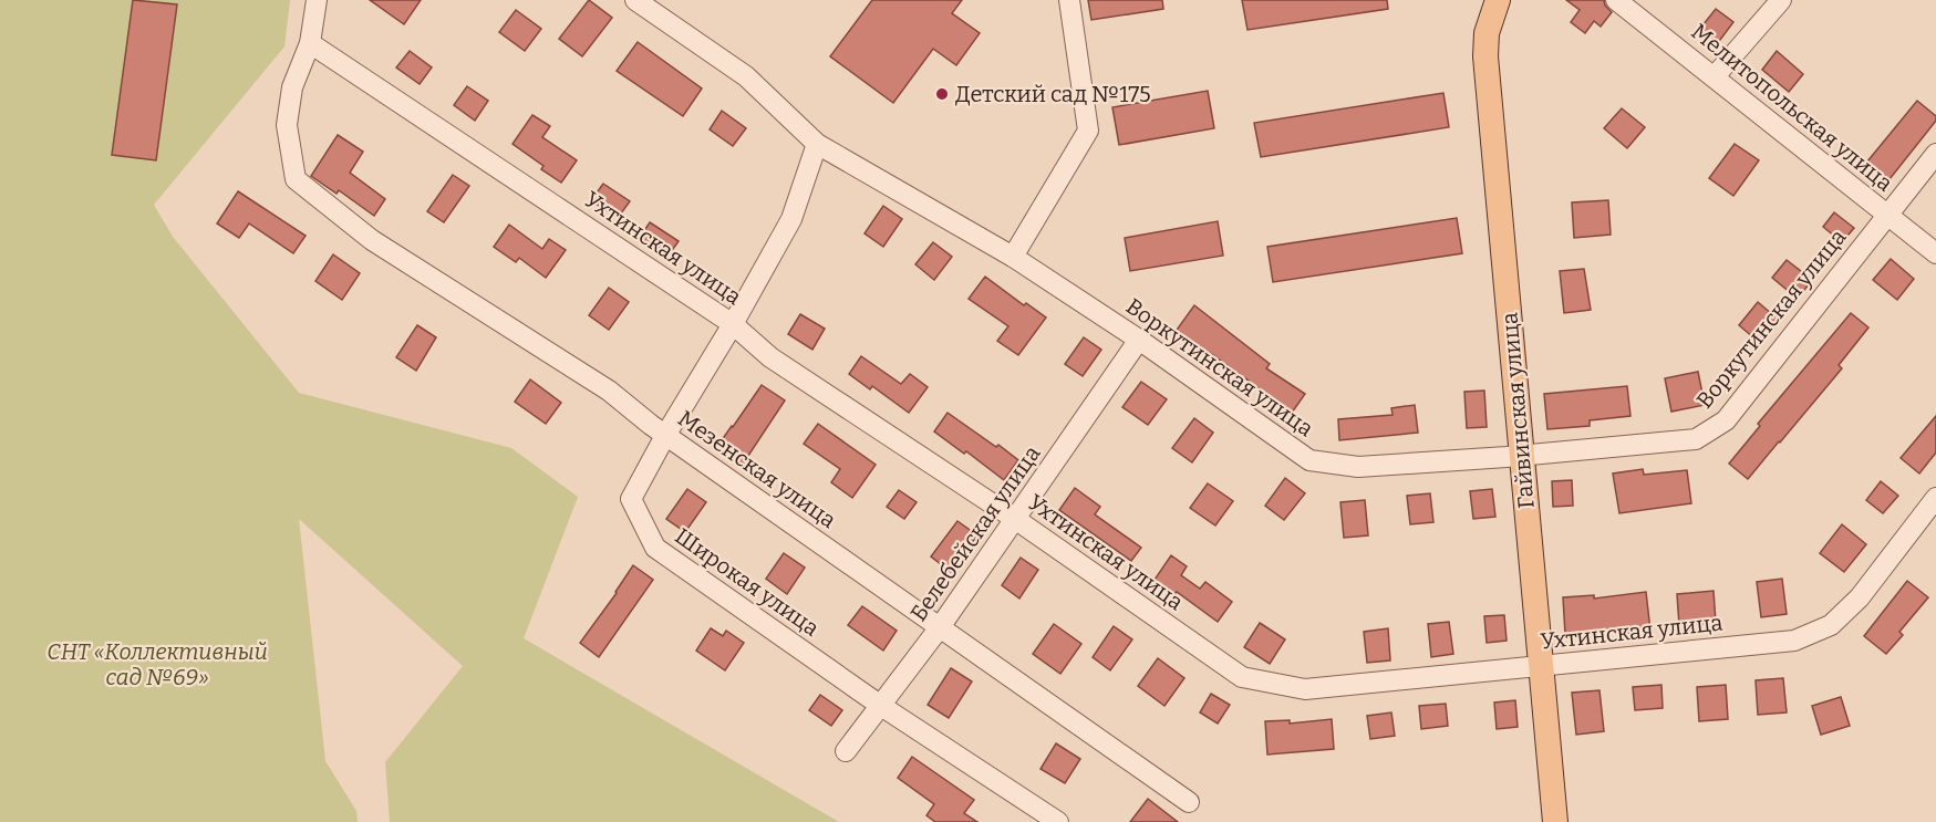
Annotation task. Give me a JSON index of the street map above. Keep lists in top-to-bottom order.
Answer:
{
  "streets": {
    "main road": ["Гайвинская улица"],
    "street": [
      "Мелитопольская улица",
      "Ухтинская улица",
      "Воркутинская улица",
      "Мезенская улица",
      "Белебейская улица",
      "Широкая улица"
    ]
  },
  "crossings": [
    ["Мелитопольская улица", "Воркутинская улица"],
    ["Ухтинская улица", "Гайвинская улица"],
    ["Ухтинская улица", "Мезенская улица"],
    ["Ухтинская улица", "Белебейская улица"],
    ["Ухтинская улица", "Широкая улица"],
    ["Воркутинская улица", "Гайвинская улица"],
    ["Воркутинская улица", "Белебейская улица"],
    ["Воркутинская улица", "Широкая улица"],
    ["Мезенская улица", "Белебейская улица"],
    ["Мезенская улица", "Широкая улица"],
    ["Белебейская улица", "Широкая улица"]
  ],
  "parks": ["СНТ «Коллективный сад №69»"],
  "places": ["Детский сад №175"]
}
